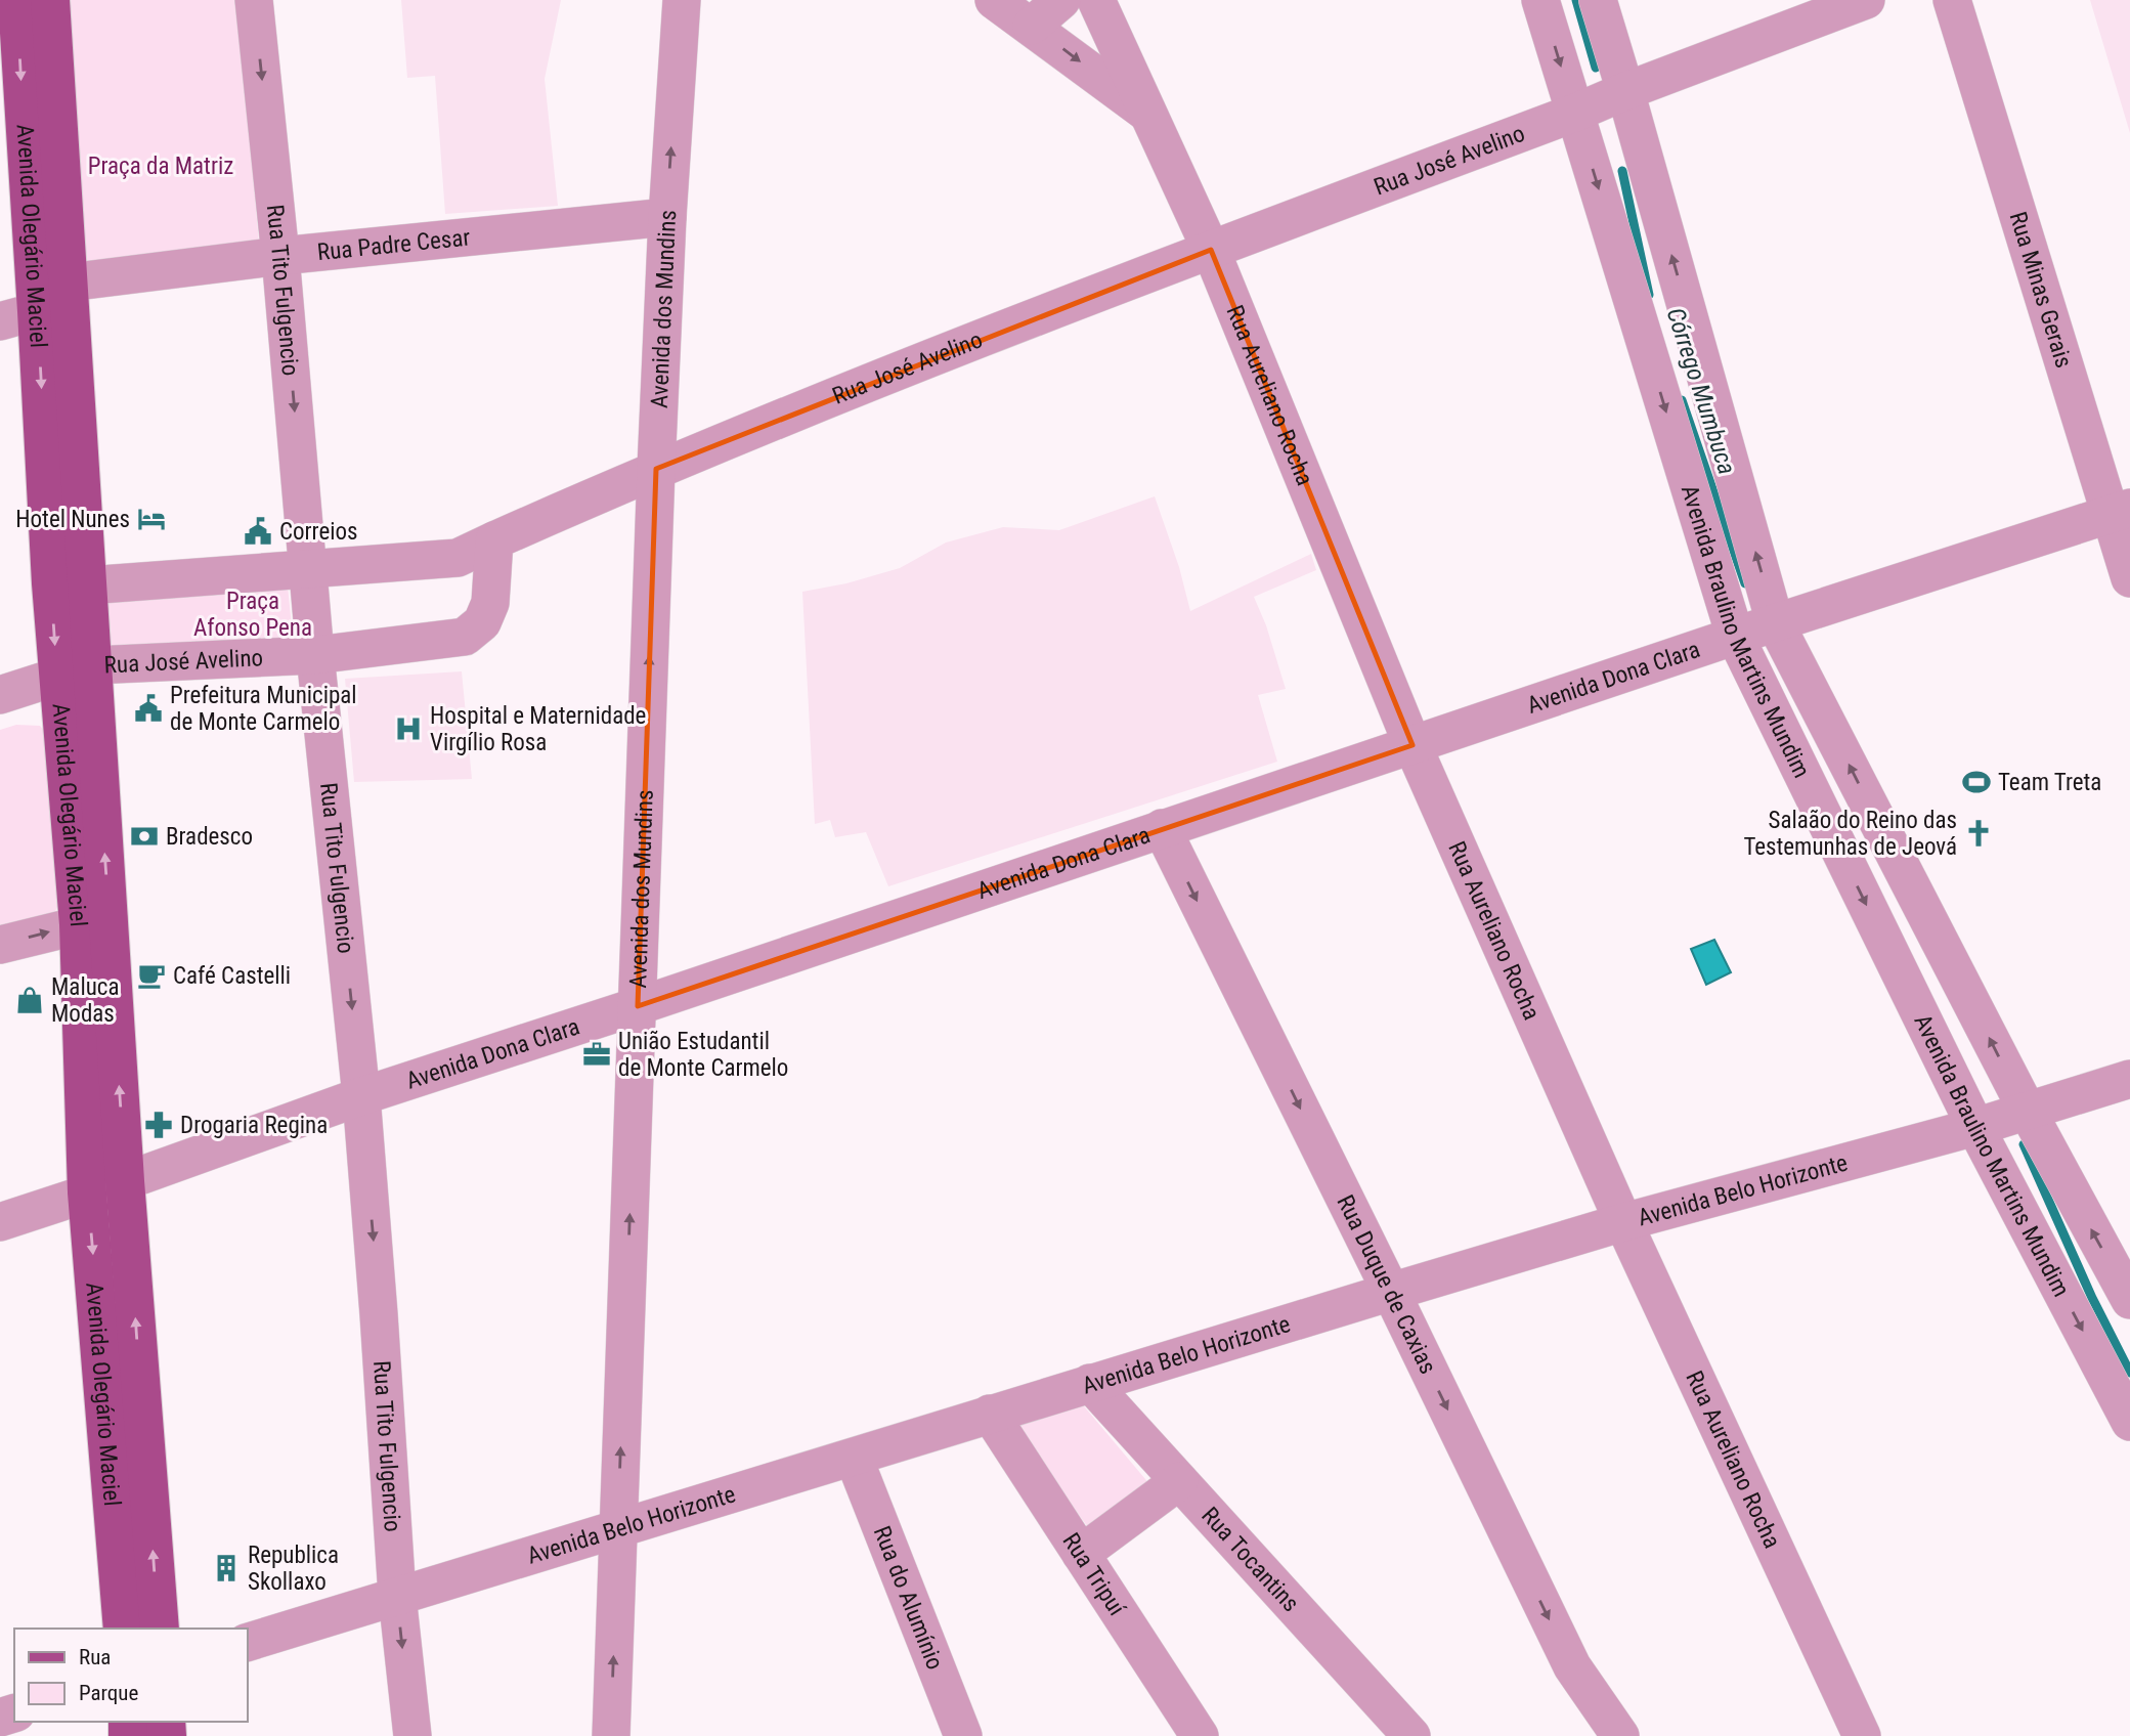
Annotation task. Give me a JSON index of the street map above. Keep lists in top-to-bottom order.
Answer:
{
  "streets": {
    "main road": ["Avenida Olegário Maciel"],
    "street": [
      "Rua José Avelino",
      "Rua Padre Cesar",
      "Rua Minas Gerais",
      "Rua Tito Fulgencio",
      "Avenida dos Mundins",
      "Rua Aureliano Rocha",
      "Avenida Braulino Martins Mundim",
      "Avenida Dona Clara",
      "Avenida Belo Horizonte",
      "Rua Duque de Caxias",
      "Rua Tocantins",
      "Rua Tripuí",
      "Rua do Alumínio"
    ]
  },
  "crossings": [
    ["Rua José Avelino", "Avenida Olegário Maciel"],
    ["Rua José Avelino", "Rua Tito Fulgencio"],
    ["Rua José Avelino", "Avenida dos Mundins"],
    ["Rua José Avelino", "Rua Aureliano Rocha"],
    ["Rua José Avelino", "Avenida Braulino Martins Mundim"],
    ["Avenida Olegário Maciel", "Rua Padre Cesar"],
    ["Avenida Olegário Maciel", "Avenida Dona Clara"],
    ["Rua Padre Cesar", "Rua Tito Fulgencio"],
    ["Rua Padre Cesar", "Avenida dos Mundins"],
    ["Rua Minas Gerais", "Avenida Dona Clara"],
    ["Rua Tito Fulgencio", "Avenida Dona Clara"],
    ["Rua Tito Fulgencio", "Avenida Belo Horizonte"],
    ["Avenida dos Mundins", "Avenida Dona Clara"],
    ["Avenida dos Mundins", "Avenida Belo Horizonte"],
    ["Rua Aureliano Rocha", "Avenida Dona Clara"],
    ["Rua Aureliano Rocha", "Avenida Belo Horizonte"],
    ["Avenida Braulino Martins Mundim", "Avenida Dona Clara"],
    ["Avenida Braulino Martins Mundim", "Avenida Belo Horizonte"],
    ["Avenida Dona Clara", "Rua Duque de Caxias"],
    ["Avenida Belo Horizonte", "Rua Duque de Caxias"],
    ["Avenida Belo Horizonte", "Rua Tocantins"],
    ["Avenida Belo Horizonte", "Rua Tripuí"],
    ["Avenida Belo Horizonte", "Rua do Alumínio"]
  ],
  "one_way": ["Rua Tito Fulgencio", "Avenida dos Mundins", "Rua Duque de Caxias"],
  "water": ["Córrego Mumbuca"],
  "parks": ["Praça da Matriz", "Praça Afonso Pena"],
  "places": {
    "hotel": ["Hotel Nunes"],
    "public building": ["Correios", "Prefeitura Municipal de Monte Carmelo"],
    "hospital": ["Hospital e Maternidade Virgílio Rosa"],
    "sports": ["Team Treta"],
    "church": ["Salaão do Reino das Testemunhas de Jeová"],
    "bank": ["Bradesco"],
    "cafe": ["Café Castelli"],
    "shop": ["Maluca Modas"],
    "office": ["União Estudantil de Monte Carmelo"],
    "pharmacy": ["Drogaria Regina"],
    "building": ["Republica Skollaxo"]
  },
  "legend": ["Rua", "Parque"]
}
